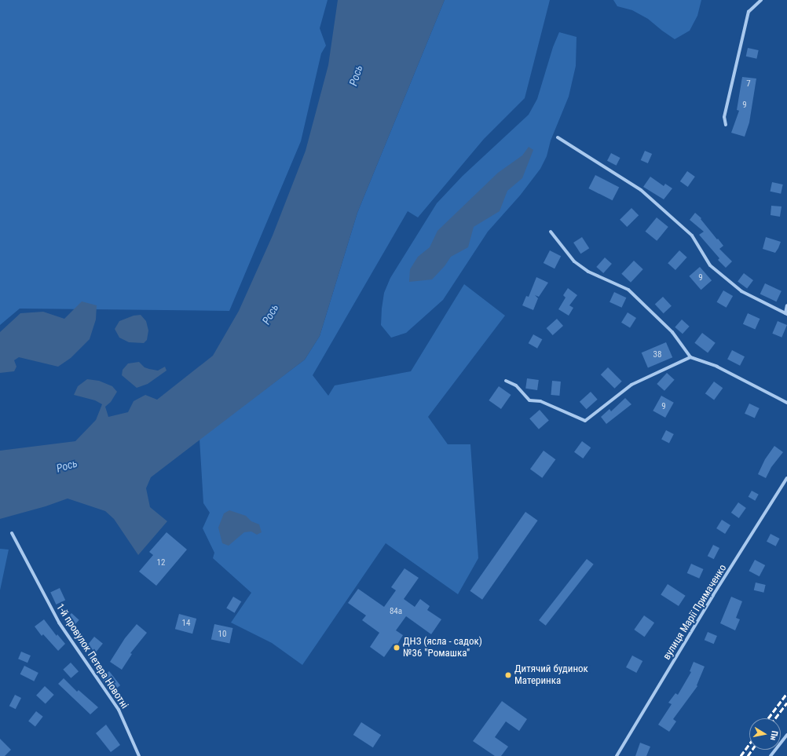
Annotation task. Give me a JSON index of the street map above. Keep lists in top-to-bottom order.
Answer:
{
  "streets": {
    "street": ["вулиця Марії Примаченко", "1-й провулок Петера Новотні"]
  },
  "water": ["Рось"],
  "places": ["ДНЗ (ясла - садок) №36 \"Ромашка\"", "Дитячий будинок Материнка"],
  "house_numbers": [
    "7",
    "9",
    "9",
    "38",
    "9",
    "12",
    "84а",
    "14",
    "10"
  ],
  "north": "right"
}
